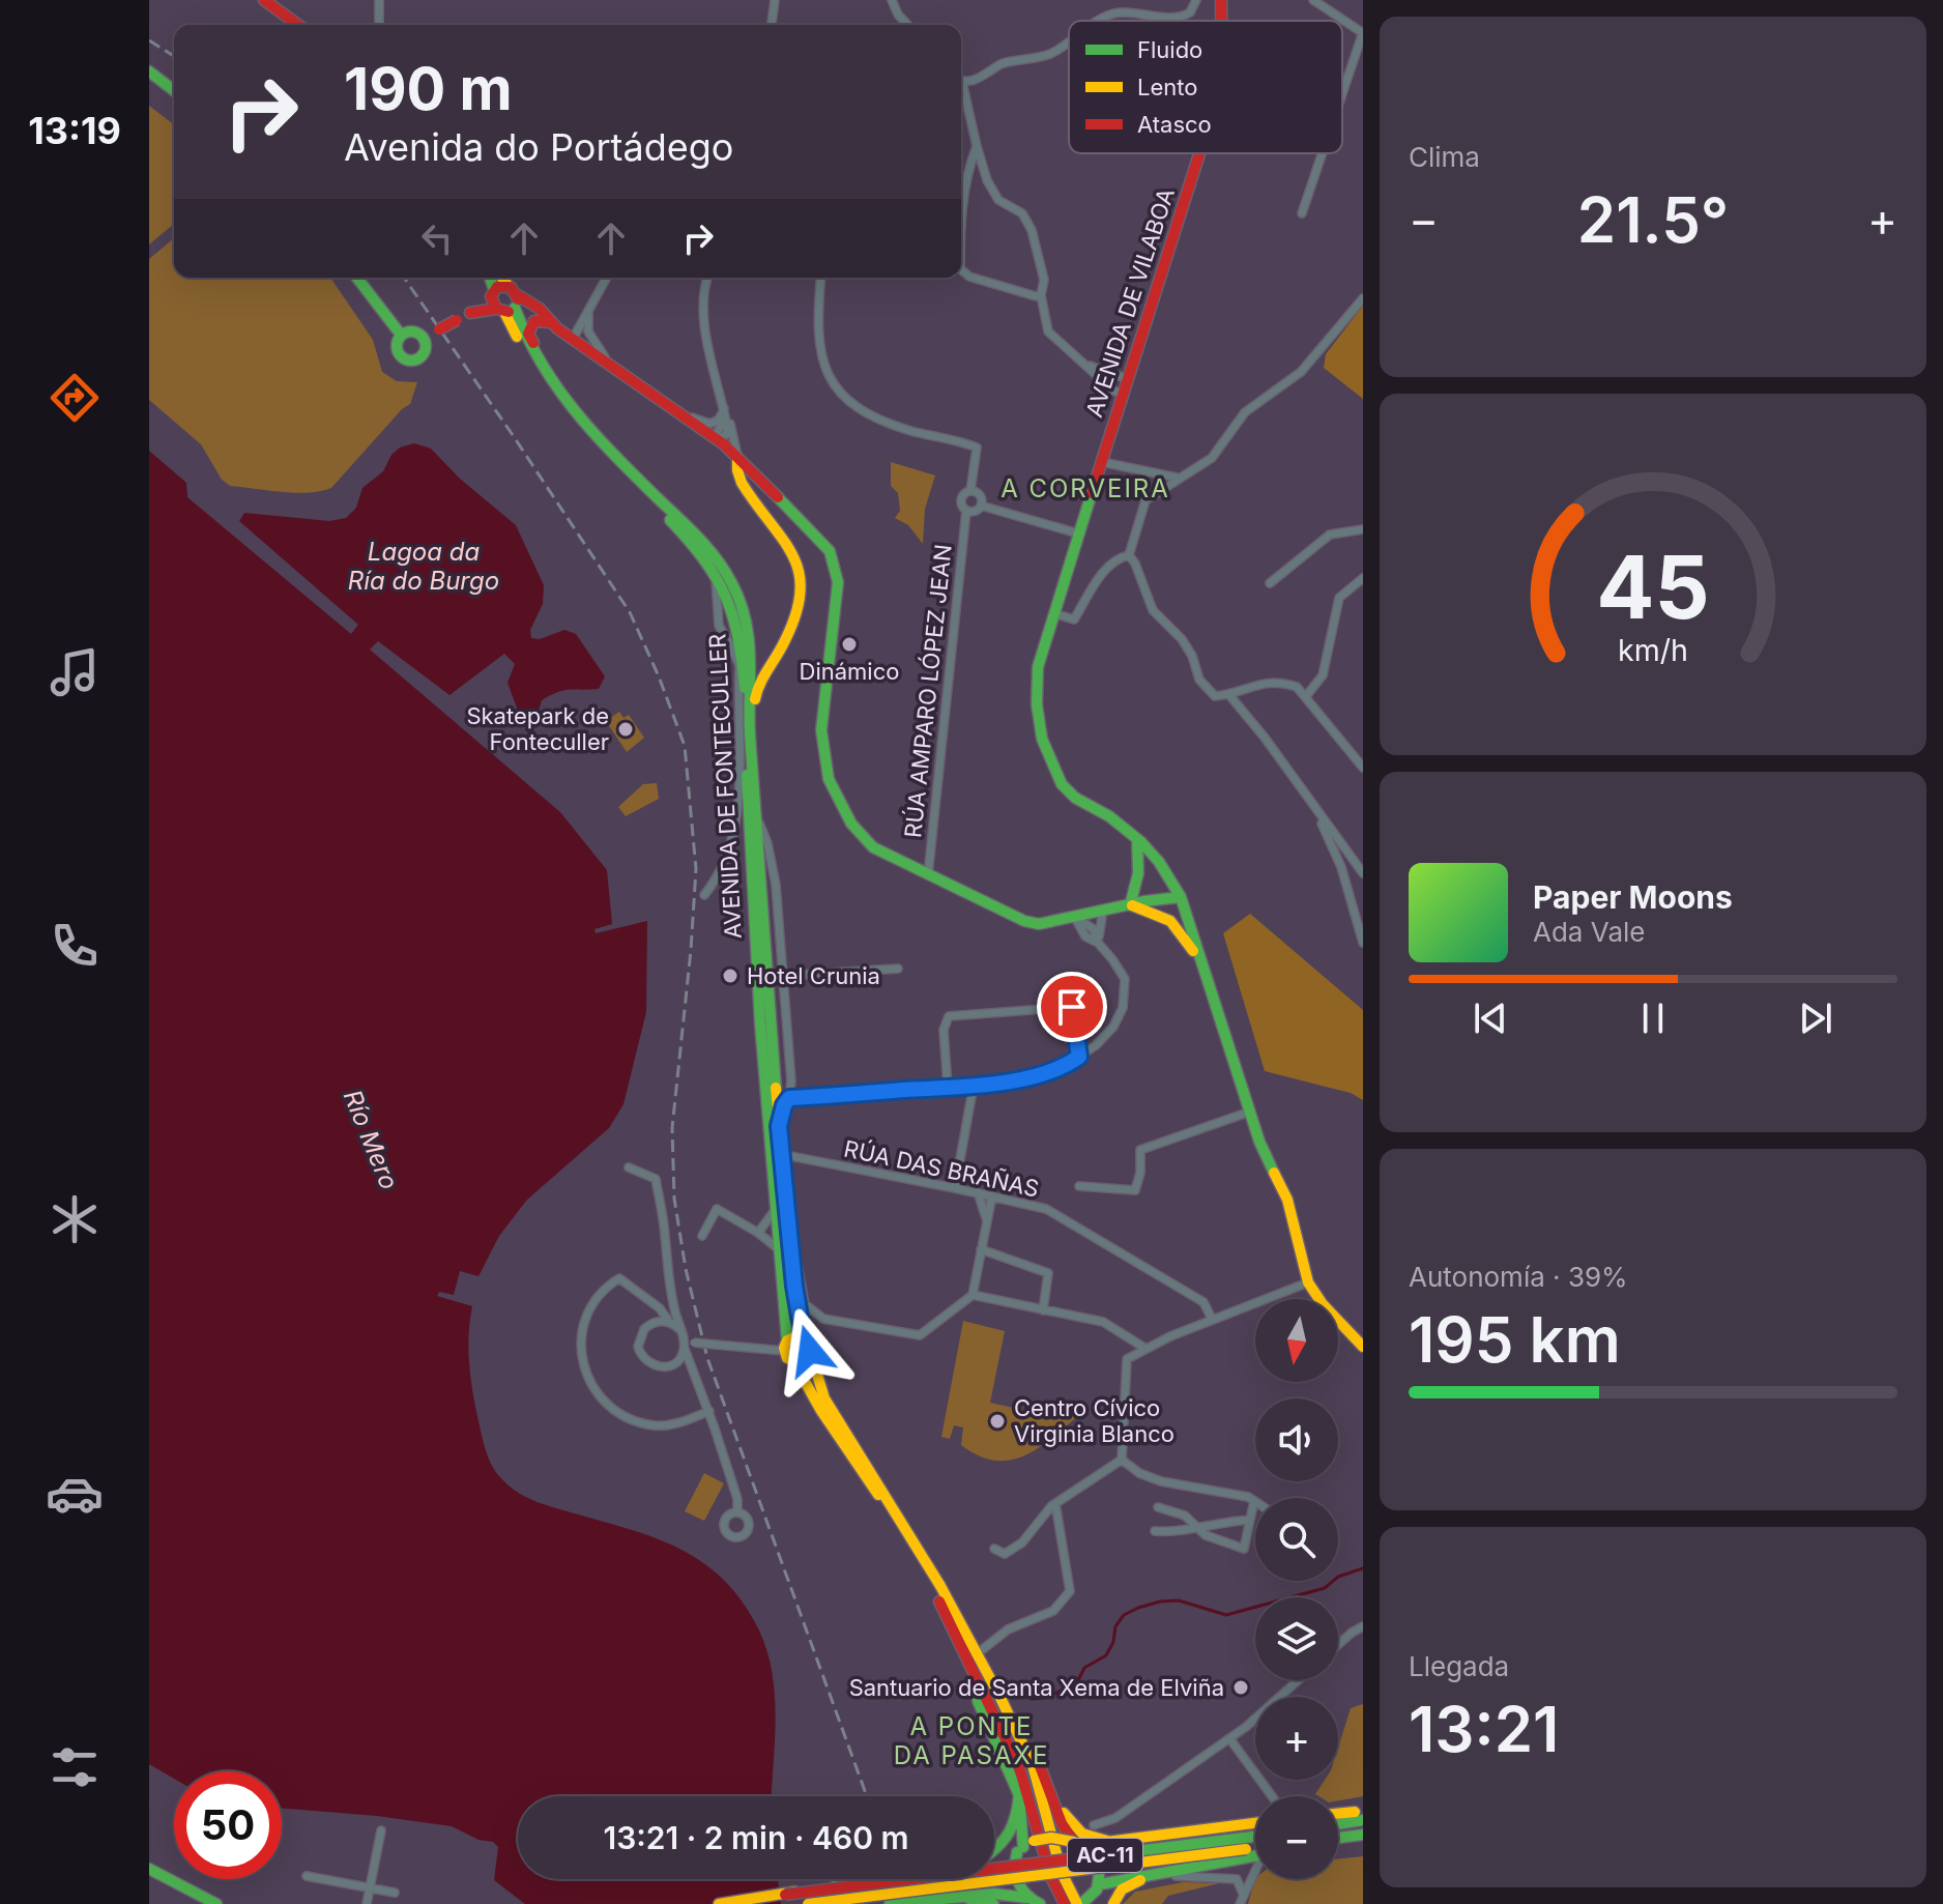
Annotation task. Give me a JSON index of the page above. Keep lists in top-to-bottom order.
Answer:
{
  "streets": {
    "main road": ["AVENIDA DE VILABOA", "AVENIDA DE FONTECULLER", "AC-11"],
    "street": ["RÚA AMPARO LÓPEZ JEAN", "RÚA DAS BRAÑAS"]
  },
  "crossings": [
    ["AVENIDA DE FONTECULLER", "RÚA DAS BRAÑAS"]
  ],
  "districts": ["A CORVEIRA", "A PONTE DA PASAXE"],
  "water": ["Lagoa da Ría do Burgo", "Río Mero"],
  "places": [
    "Dinámico",
    "Skatepark de Fonteculler",
    "Hotel Crunia",
    "Centro Cívico Virginia Blanco",
    "Santuario de Santa Xema de Elviña"
  ],
  "legend": ["Fluido", "Lento", "Atasco"],
  "north": "bottom",
  "page": {
    "tabs": "13:19",
    "tile": [
      "Clima",
      ["Autonomía · 39%", "195 km"],
      ["Llegada", "13:21"]
    ],
    "turn": ["190 m", "Avenida do Portádego"],
    "heat": ["−", "21.5°", "+"],
    "song": ["Paper Moons", "Ada Vale"],
    "map_buttons": ["+", "−"],
    "limit": "50",
    "trip": "13:21 · 2 min · 460 m",
    "gauge": ["45", "km/h"]
  }
}
